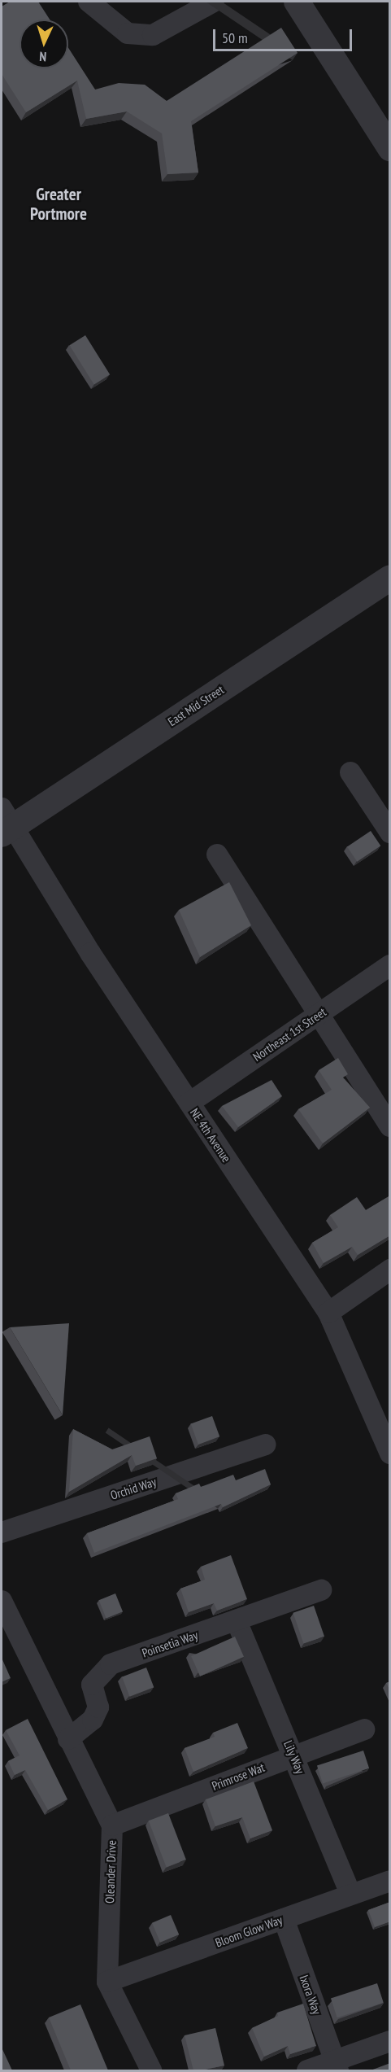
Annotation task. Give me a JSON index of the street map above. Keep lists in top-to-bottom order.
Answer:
{
  "streets": {
    "street": [
      "East Mid Street",
      "Northeast 1st Street",
      "NE 4th Avenue",
      "Orchid Way",
      "Poinsetia Way",
      "Lily Way",
      "Primrose Wat",
      "Oleander Drive",
      "Bloom Glow Way",
      "Ixora Way"
    ]
  },
  "crossings": [
    ["East Mid Street", "NE 4th Avenue"],
    ["Northeast 1st Street", "NE 4th Avenue"],
    ["Poinsetia Way", "Lily Way"],
    ["Poinsetia Way", "Oleander Drive"],
    ["Lily Way", "Primrose Wat"],
    ["Lily Way", "Bloom Glow Way"],
    ["Primrose Wat", "Oleander Drive"],
    ["Oleander Drive", "Bloom Glow Way"],
    ["Bloom Glow Way", "Ixora Way"]
  ],
  "districts": ["Greater Portmore"],
  "scale_bar": "50 m",
  "north": "bottom"
}
